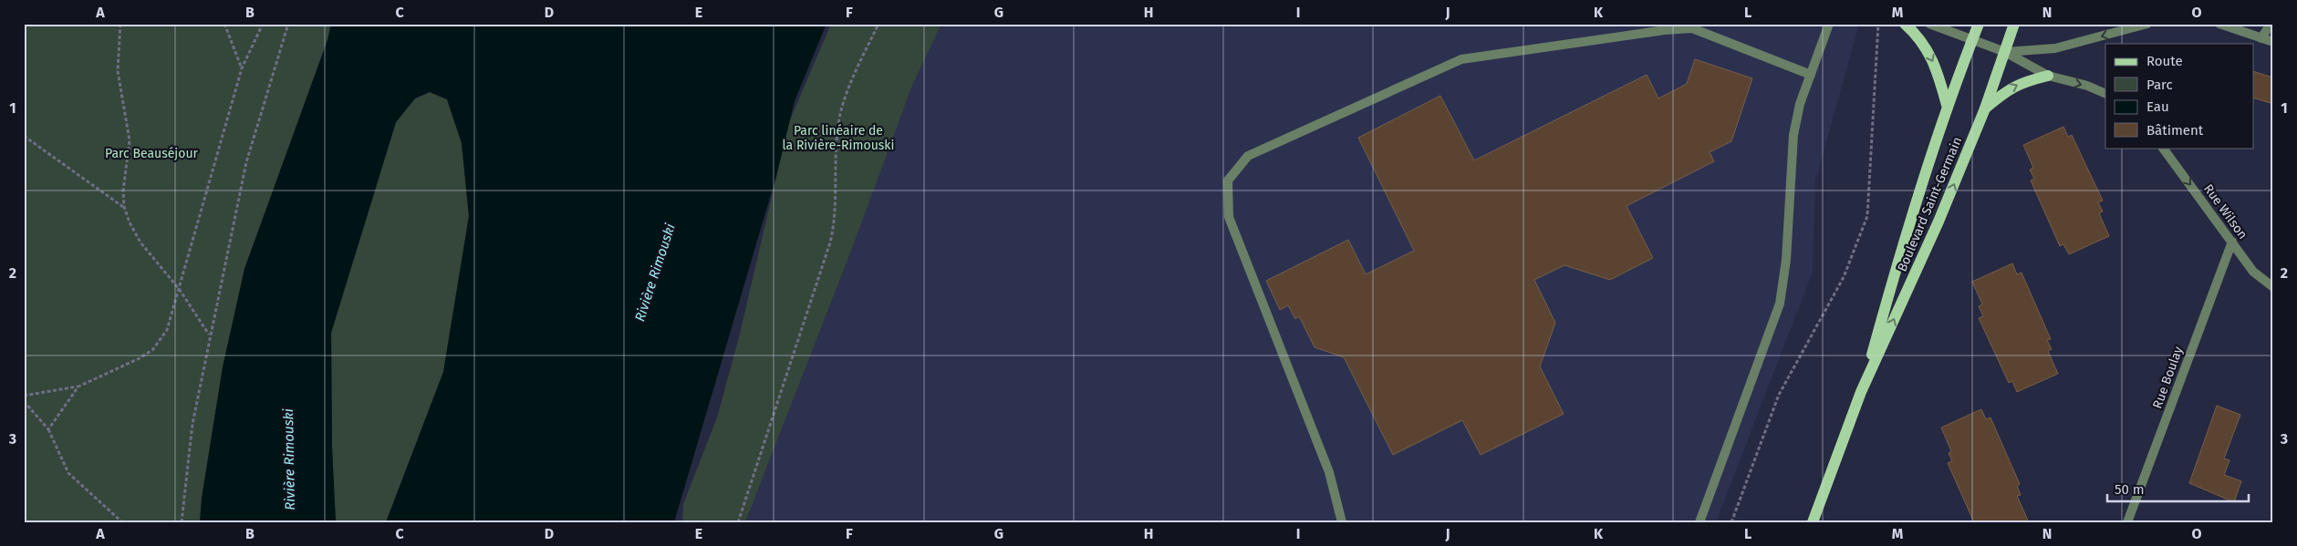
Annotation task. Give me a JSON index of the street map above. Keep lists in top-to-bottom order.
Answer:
{
  "streets": {
    "main road": ["Boulevard Saint-Germain"],
    "street": ["Rue Wilson", "Rue Boulay"]
  },
  "crossings": [
    ["Rue Wilson", "Rue Boulay"]
  ],
  "one_way": ["Rue Wilson"],
  "water": ["Rivière Rimouski"],
  "parks": ["Parc linéaire de la Rivière-Rimouski", "Parc Beauséjour"],
  "legend": [
    "Route",
    "Parc",
    "Eau",
    "Bâtiment"
  ],
  "scale_bar": "50 m",
  "grid": {
    "columns": [
      "A",
      "B",
      "C",
      "D",
      "E",
      "F",
      "G",
      "H",
      "I",
      "J",
      "K",
      "L",
      "M",
      "N",
      "O"
    ],
    "rows": ["1", "2", "3"]
  }
}
